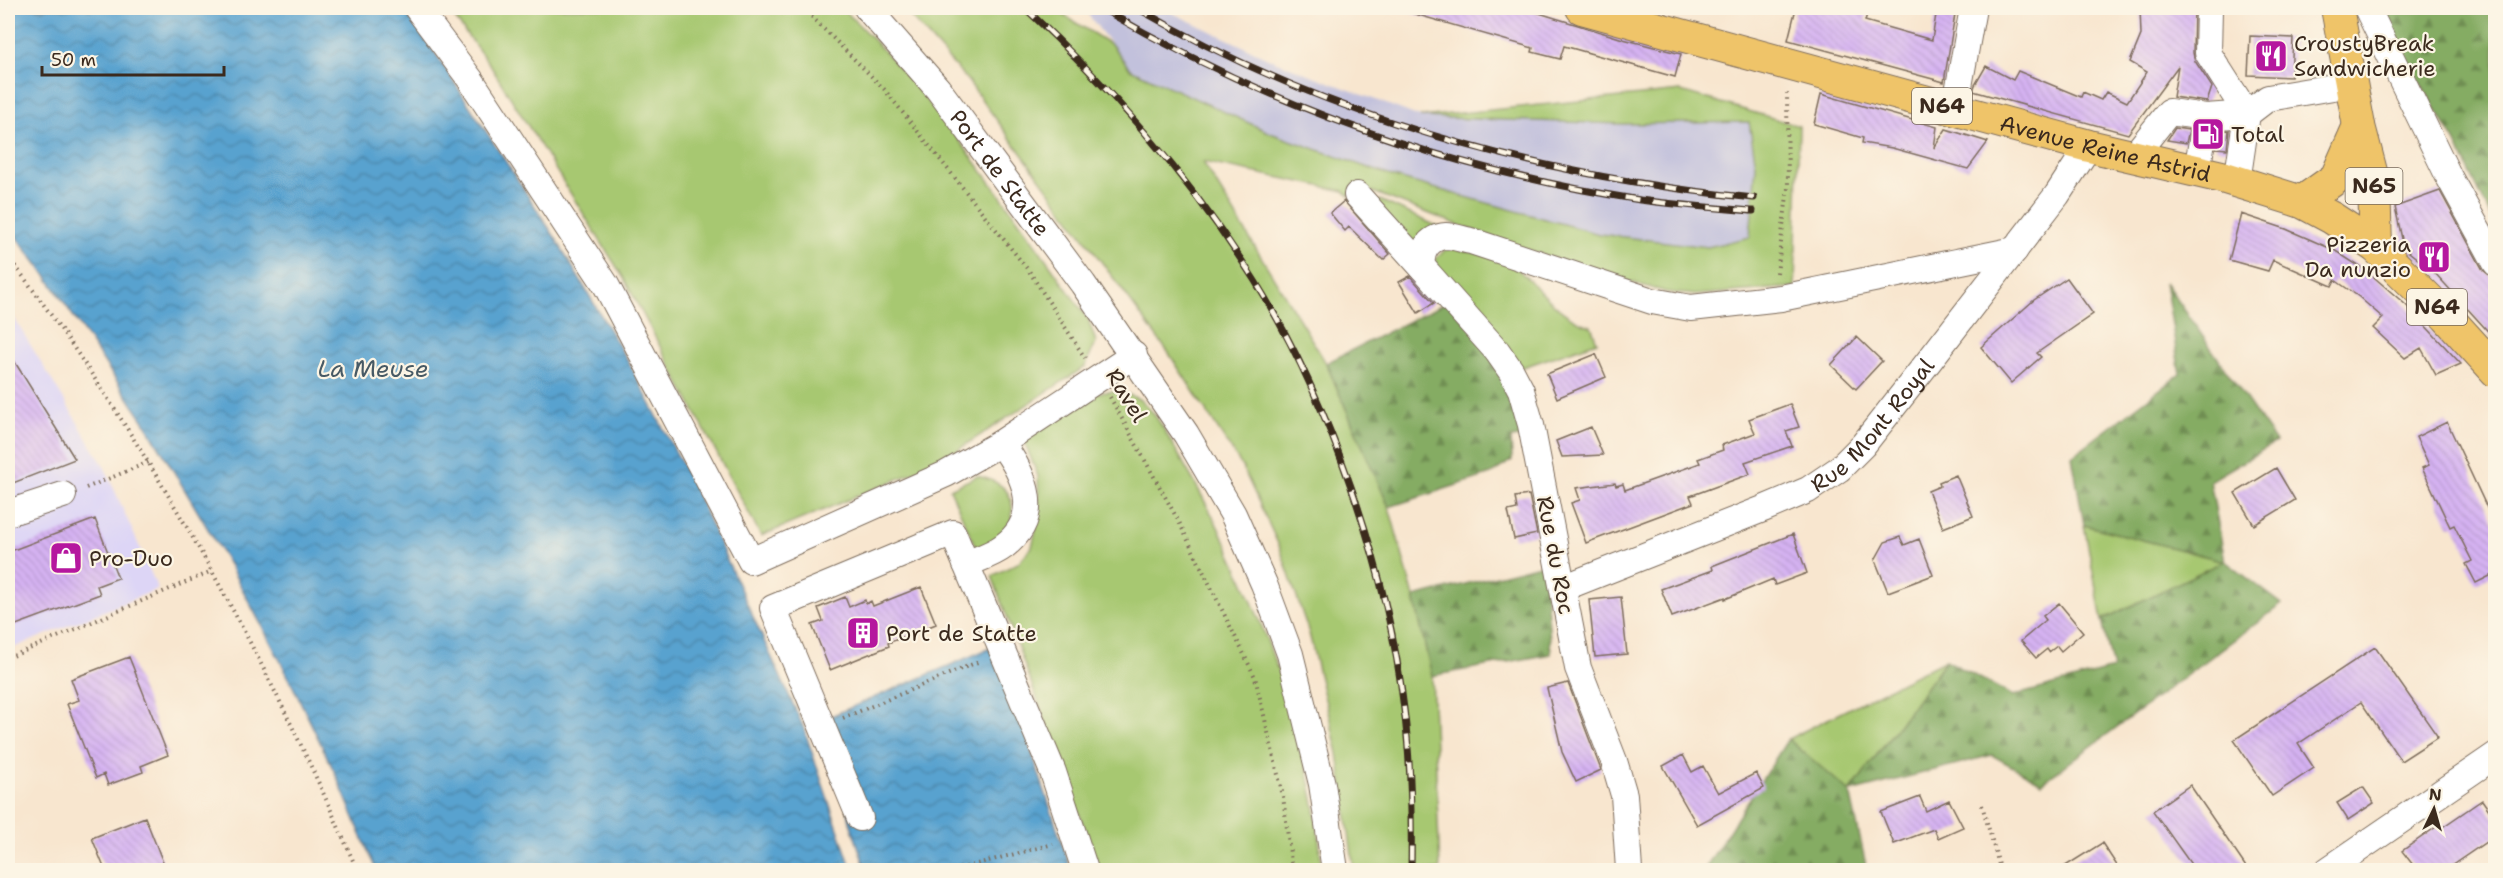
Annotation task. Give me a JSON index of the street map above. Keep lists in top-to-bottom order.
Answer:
{
  "streets": {
    "main road": ["N64", "Avenue Reine Astrid", "N65"],
    "street": ["Port de Statte", "Rue Mont Royal", "Rue du Roc"],
    "path": ["Ravel"]
  },
  "crossings": [
    ["N64", "Avenue Reine Astrid"],
    ["N64", "N65"],
    ["Avenue Reine Astrid", "N65"],
    ["Avenue Reine Astrid", "Rue Mont Royal"],
    ["Rue Mont Royal", "Rue du Roc"]
  ],
  "water": ["La Meuse"],
  "places": {
    "restaurant": ["CroustyBreak Sandwicherie", "Pizzeria Da nunzio"],
    "fuel station": ["Total"],
    "shop": ["Pro-Duo"],
    "building": ["Port de Statte"]
  },
  "scale_bar": "50 m",
  "north": "top"
}
